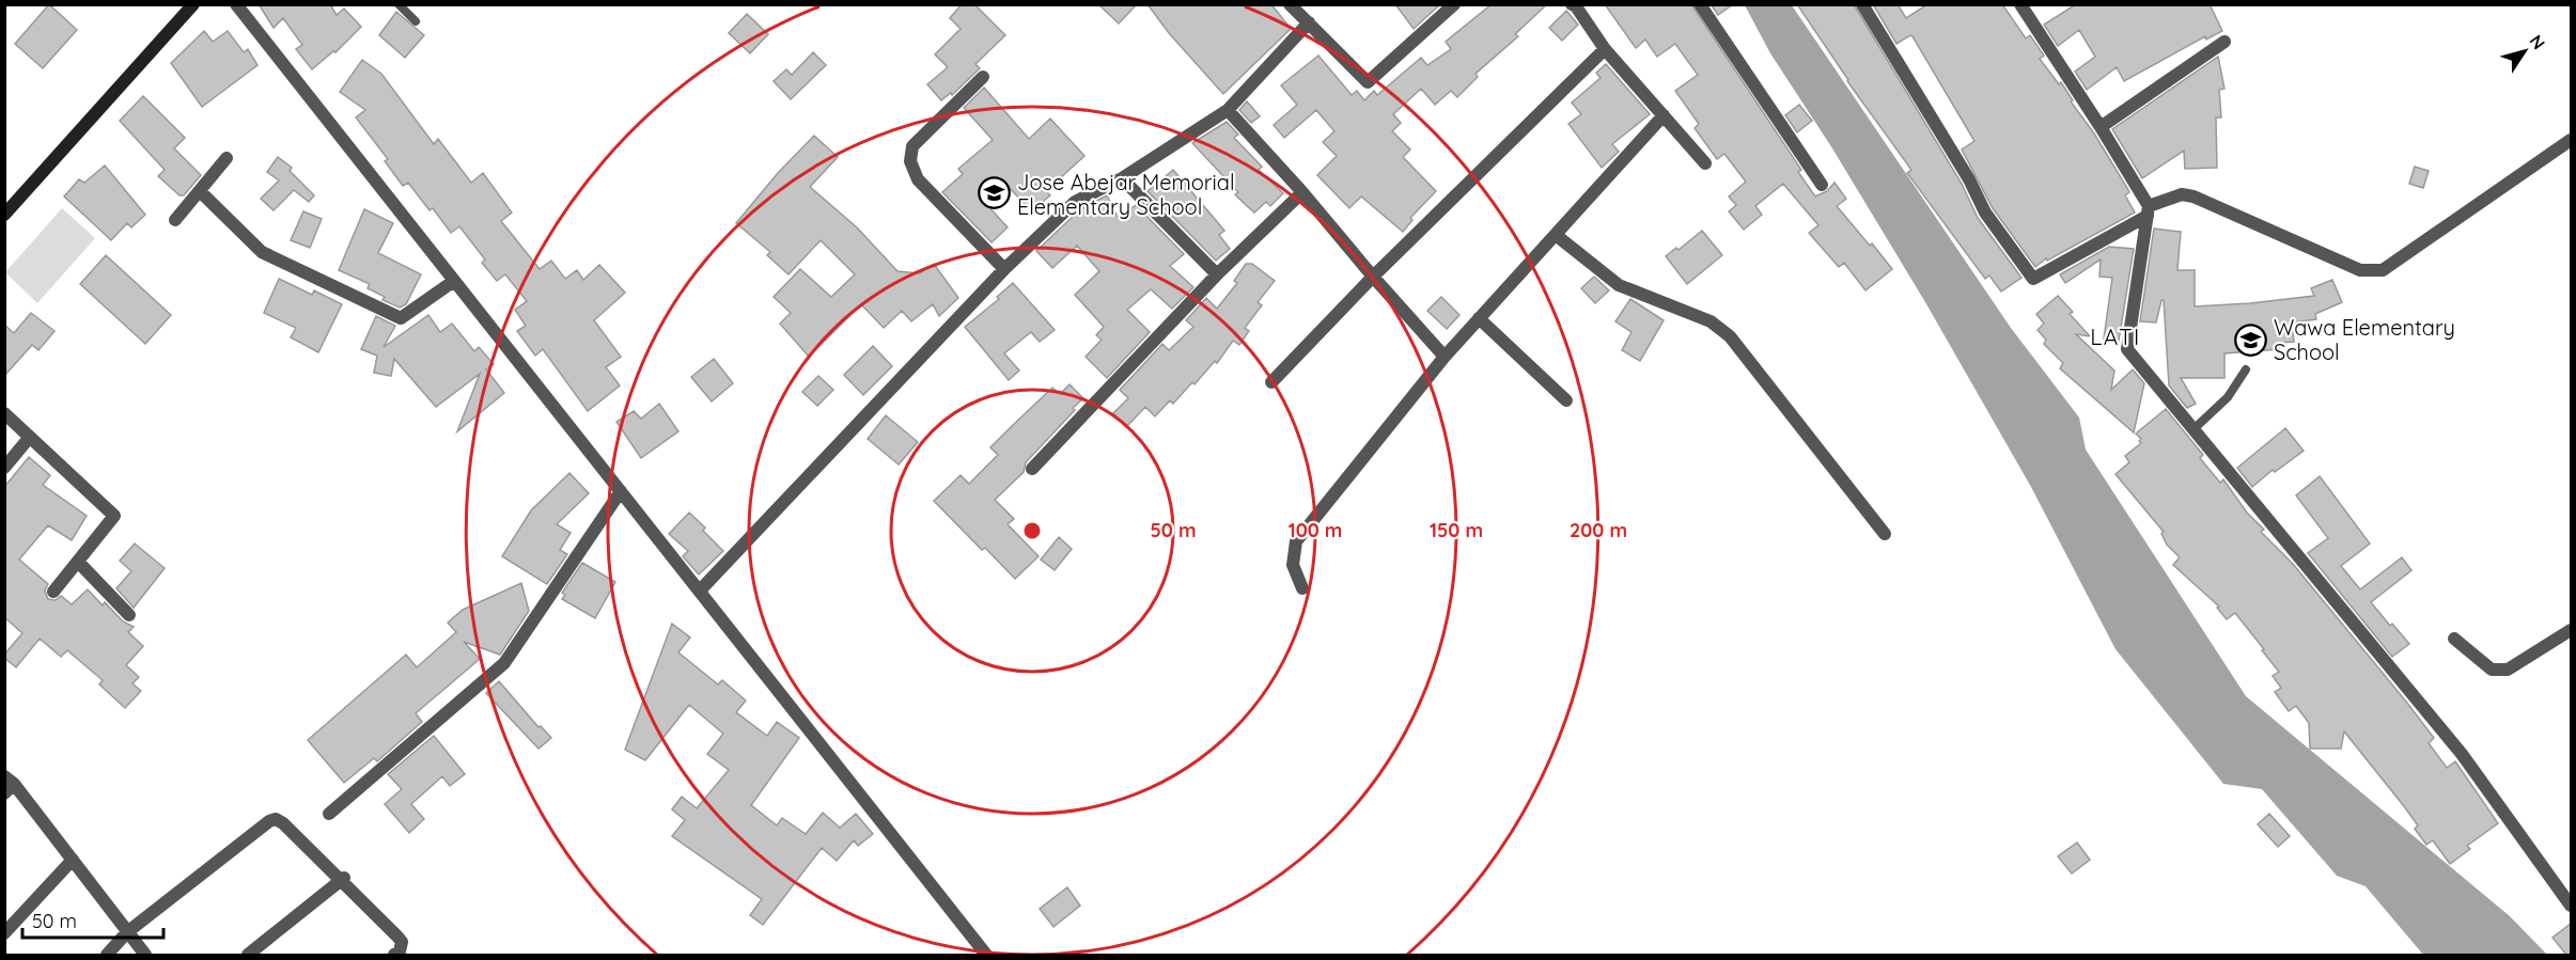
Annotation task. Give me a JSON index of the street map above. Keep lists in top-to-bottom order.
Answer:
{
  "districts": ["LATI"],
  "places": {
    "school or university": ["Jose Abejar Memorial Elementary School", "Wawa Elementary School"]
  },
  "scale_bar": "50 m",
  "north": "top right",
  "rings": [
    "50 m",
    "100 m",
    "150 m",
    "200 m"
  ]
}
